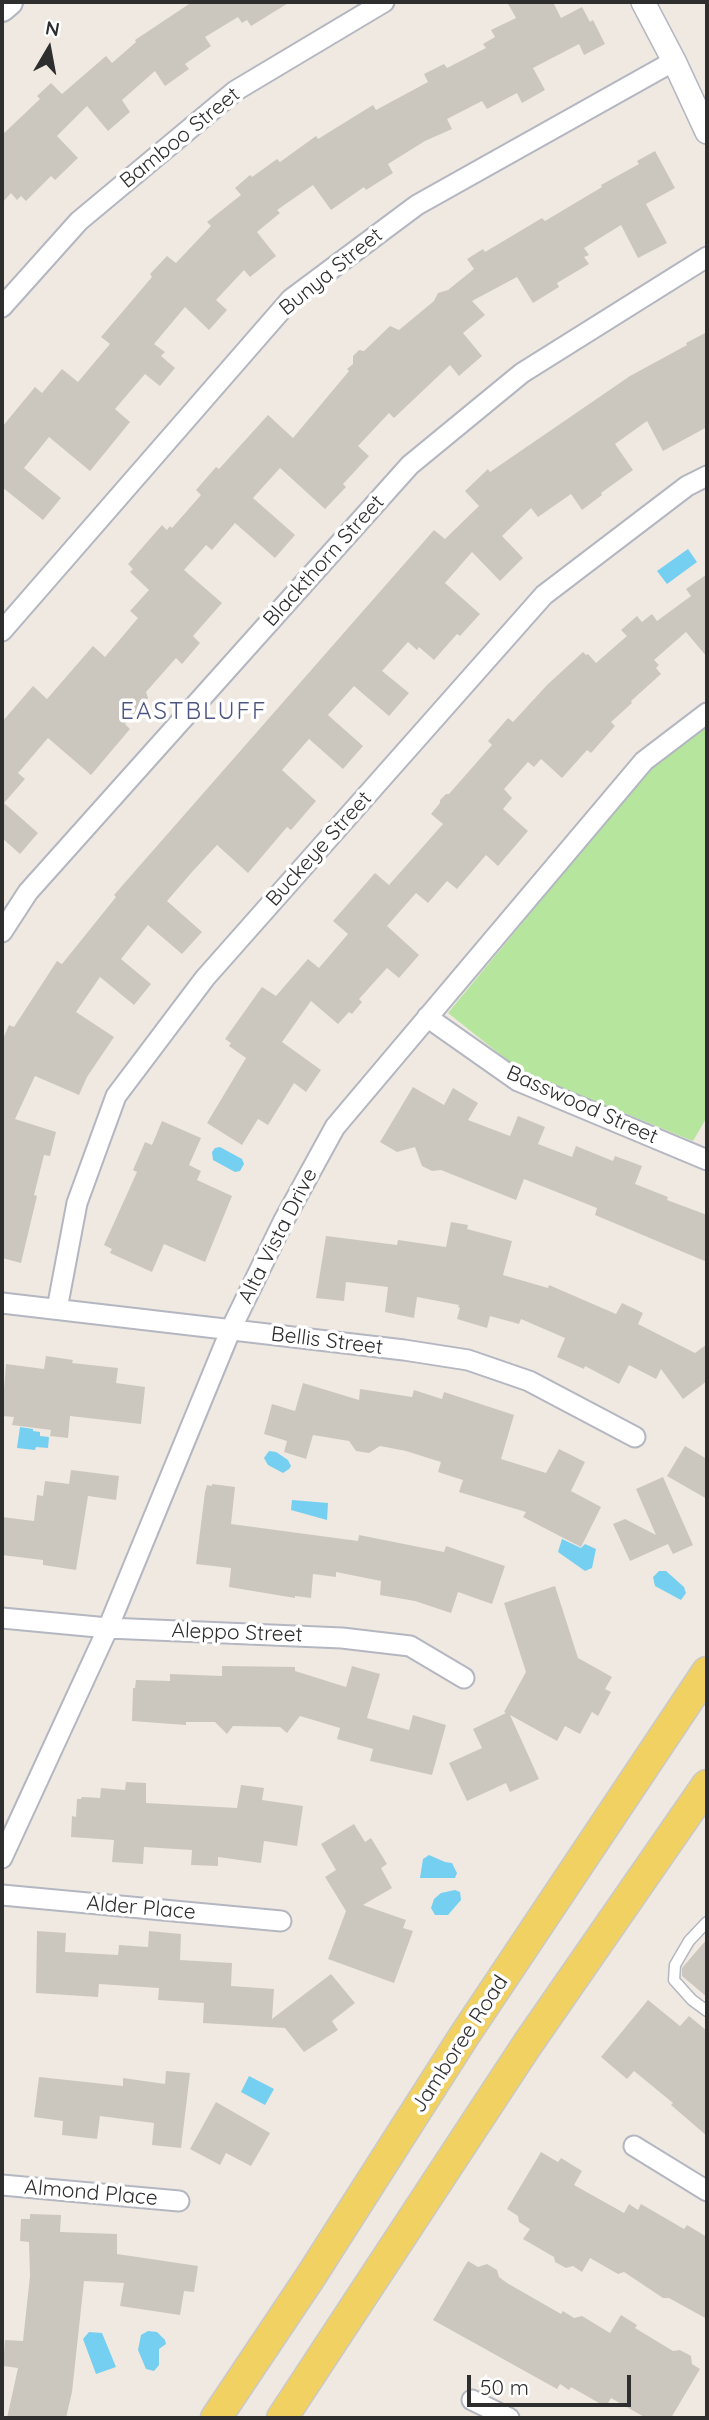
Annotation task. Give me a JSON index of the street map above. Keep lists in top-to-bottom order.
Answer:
{
  "streets": {
    "main road": ["Jamboree Road"],
    "street": [
      "Bamboo Street",
      "Bunya Street",
      "Blackthorn Street",
      "Buckeye Street",
      "Basswood Street",
      "Alta Vista Drive",
      "Bellis Street",
      "Aleppo Street",
      "Alder Place",
      "Almond Place"
    ]
  },
  "crossings": [
    ["Buckeye Street", "Bellis Street"],
    ["Basswood Street", "Alta Vista Drive"],
    ["Alta Vista Drive", "Bellis Street"],
    ["Alta Vista Drive", "Aleppo Street"]
  ],
  "districts": ["EASTBLUFF"],
  "scale_bar": "50 m",
  "north": "top"
}
